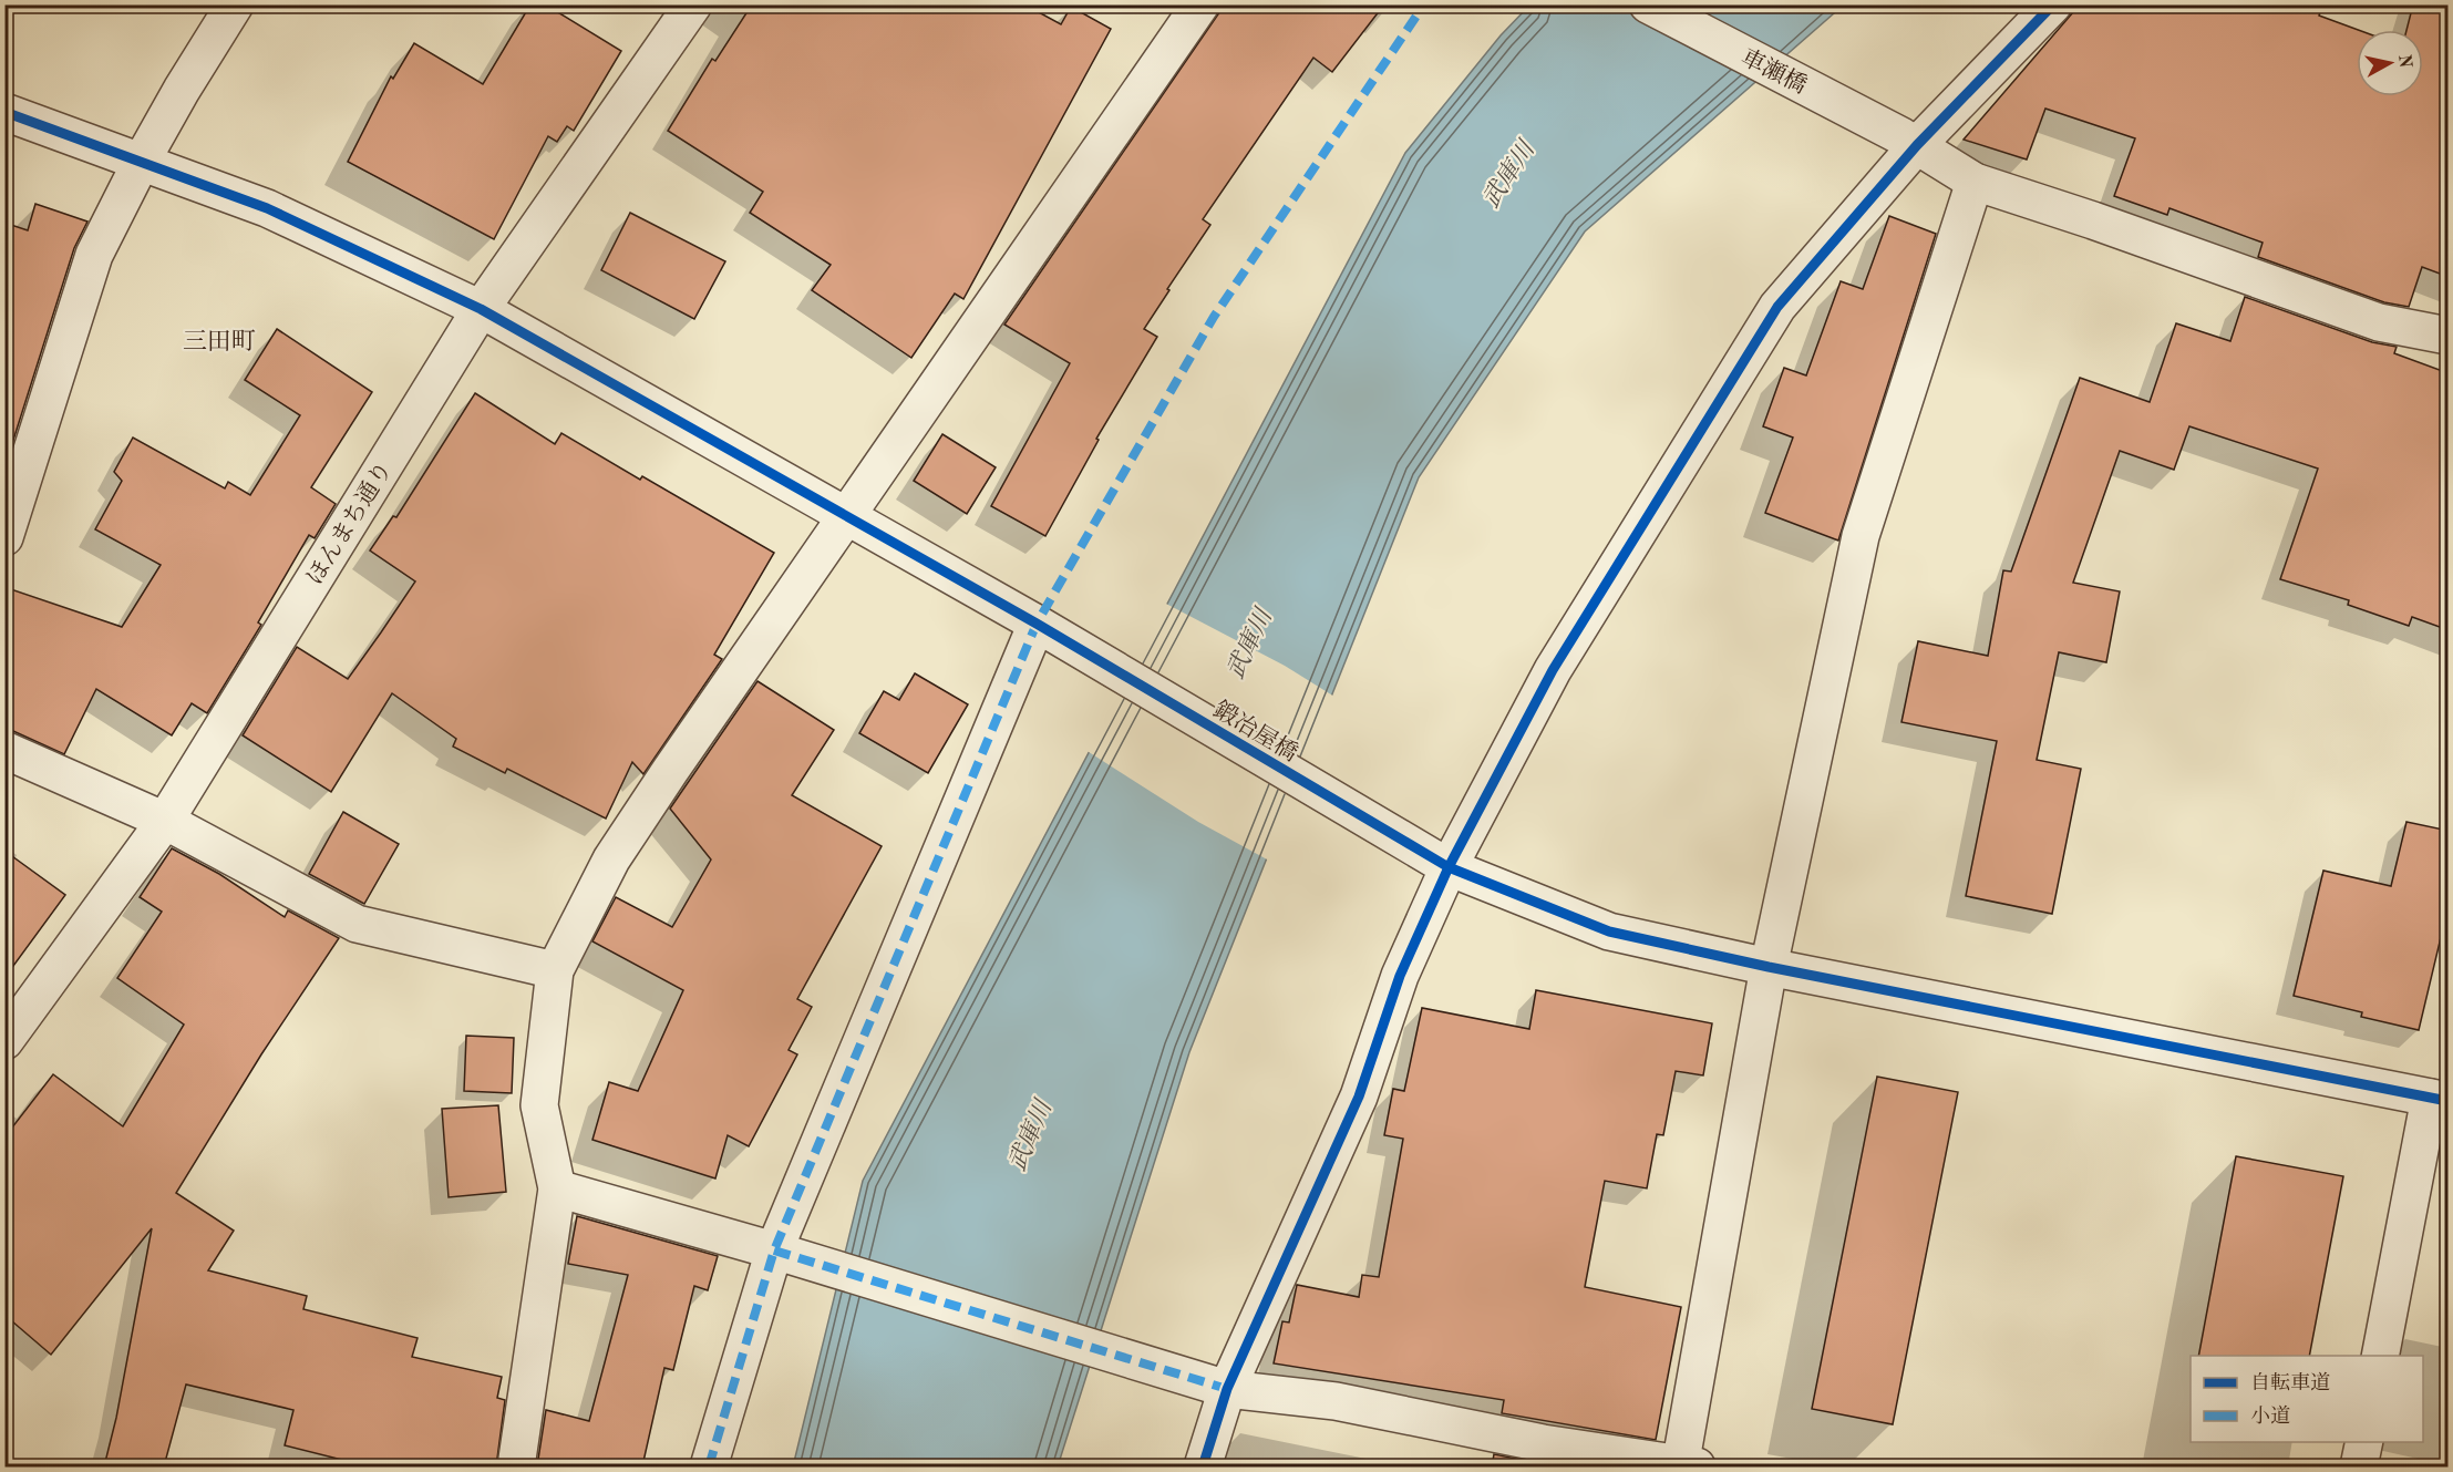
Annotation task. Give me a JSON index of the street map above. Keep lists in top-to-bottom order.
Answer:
{
  "streets": {
    "street": ["車瀬橋", "ほんまち通り", "鍛冶屋橋"]
  },
  "crossings": [
    ["ほんまち通り", "鍛冶屋橋"]
  ],
  "districts": ["三田町"],
  "water": ["武庫川"],
  "legend": ["自転車道", "小道"],
  "north": "right"
}
